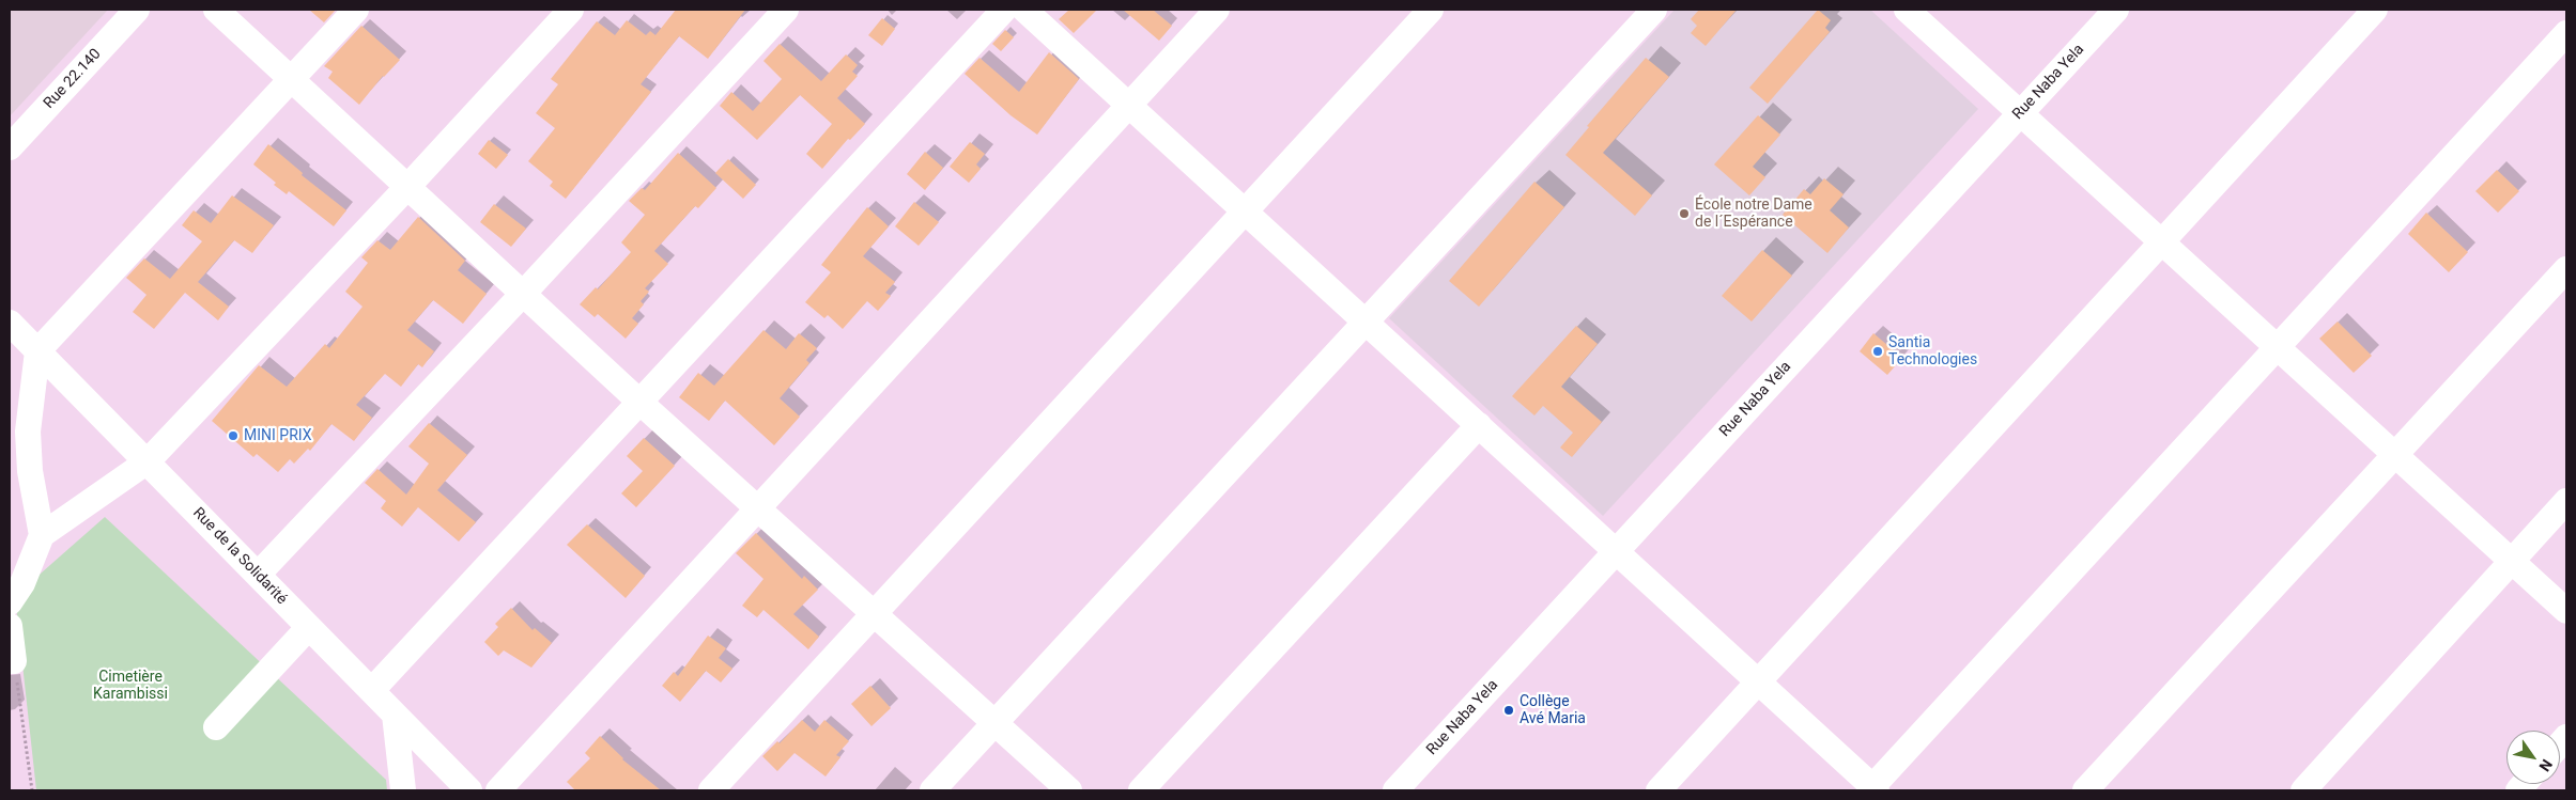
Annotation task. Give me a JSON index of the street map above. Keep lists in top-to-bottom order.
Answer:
{
  "streets": {
    "street": ["Rue 22.140", "Rue Naba Yela", "Rue de la Solidarité"]
  },
  "parks": ["Cimetière Karambissi"],
  "places": [
    "École notre Dame de l´Espérance",
    "Santia Technologies",
    "MINI PRIX",
    "Collège Avé Maria"
  ],
  "north": "bottom right"
}
